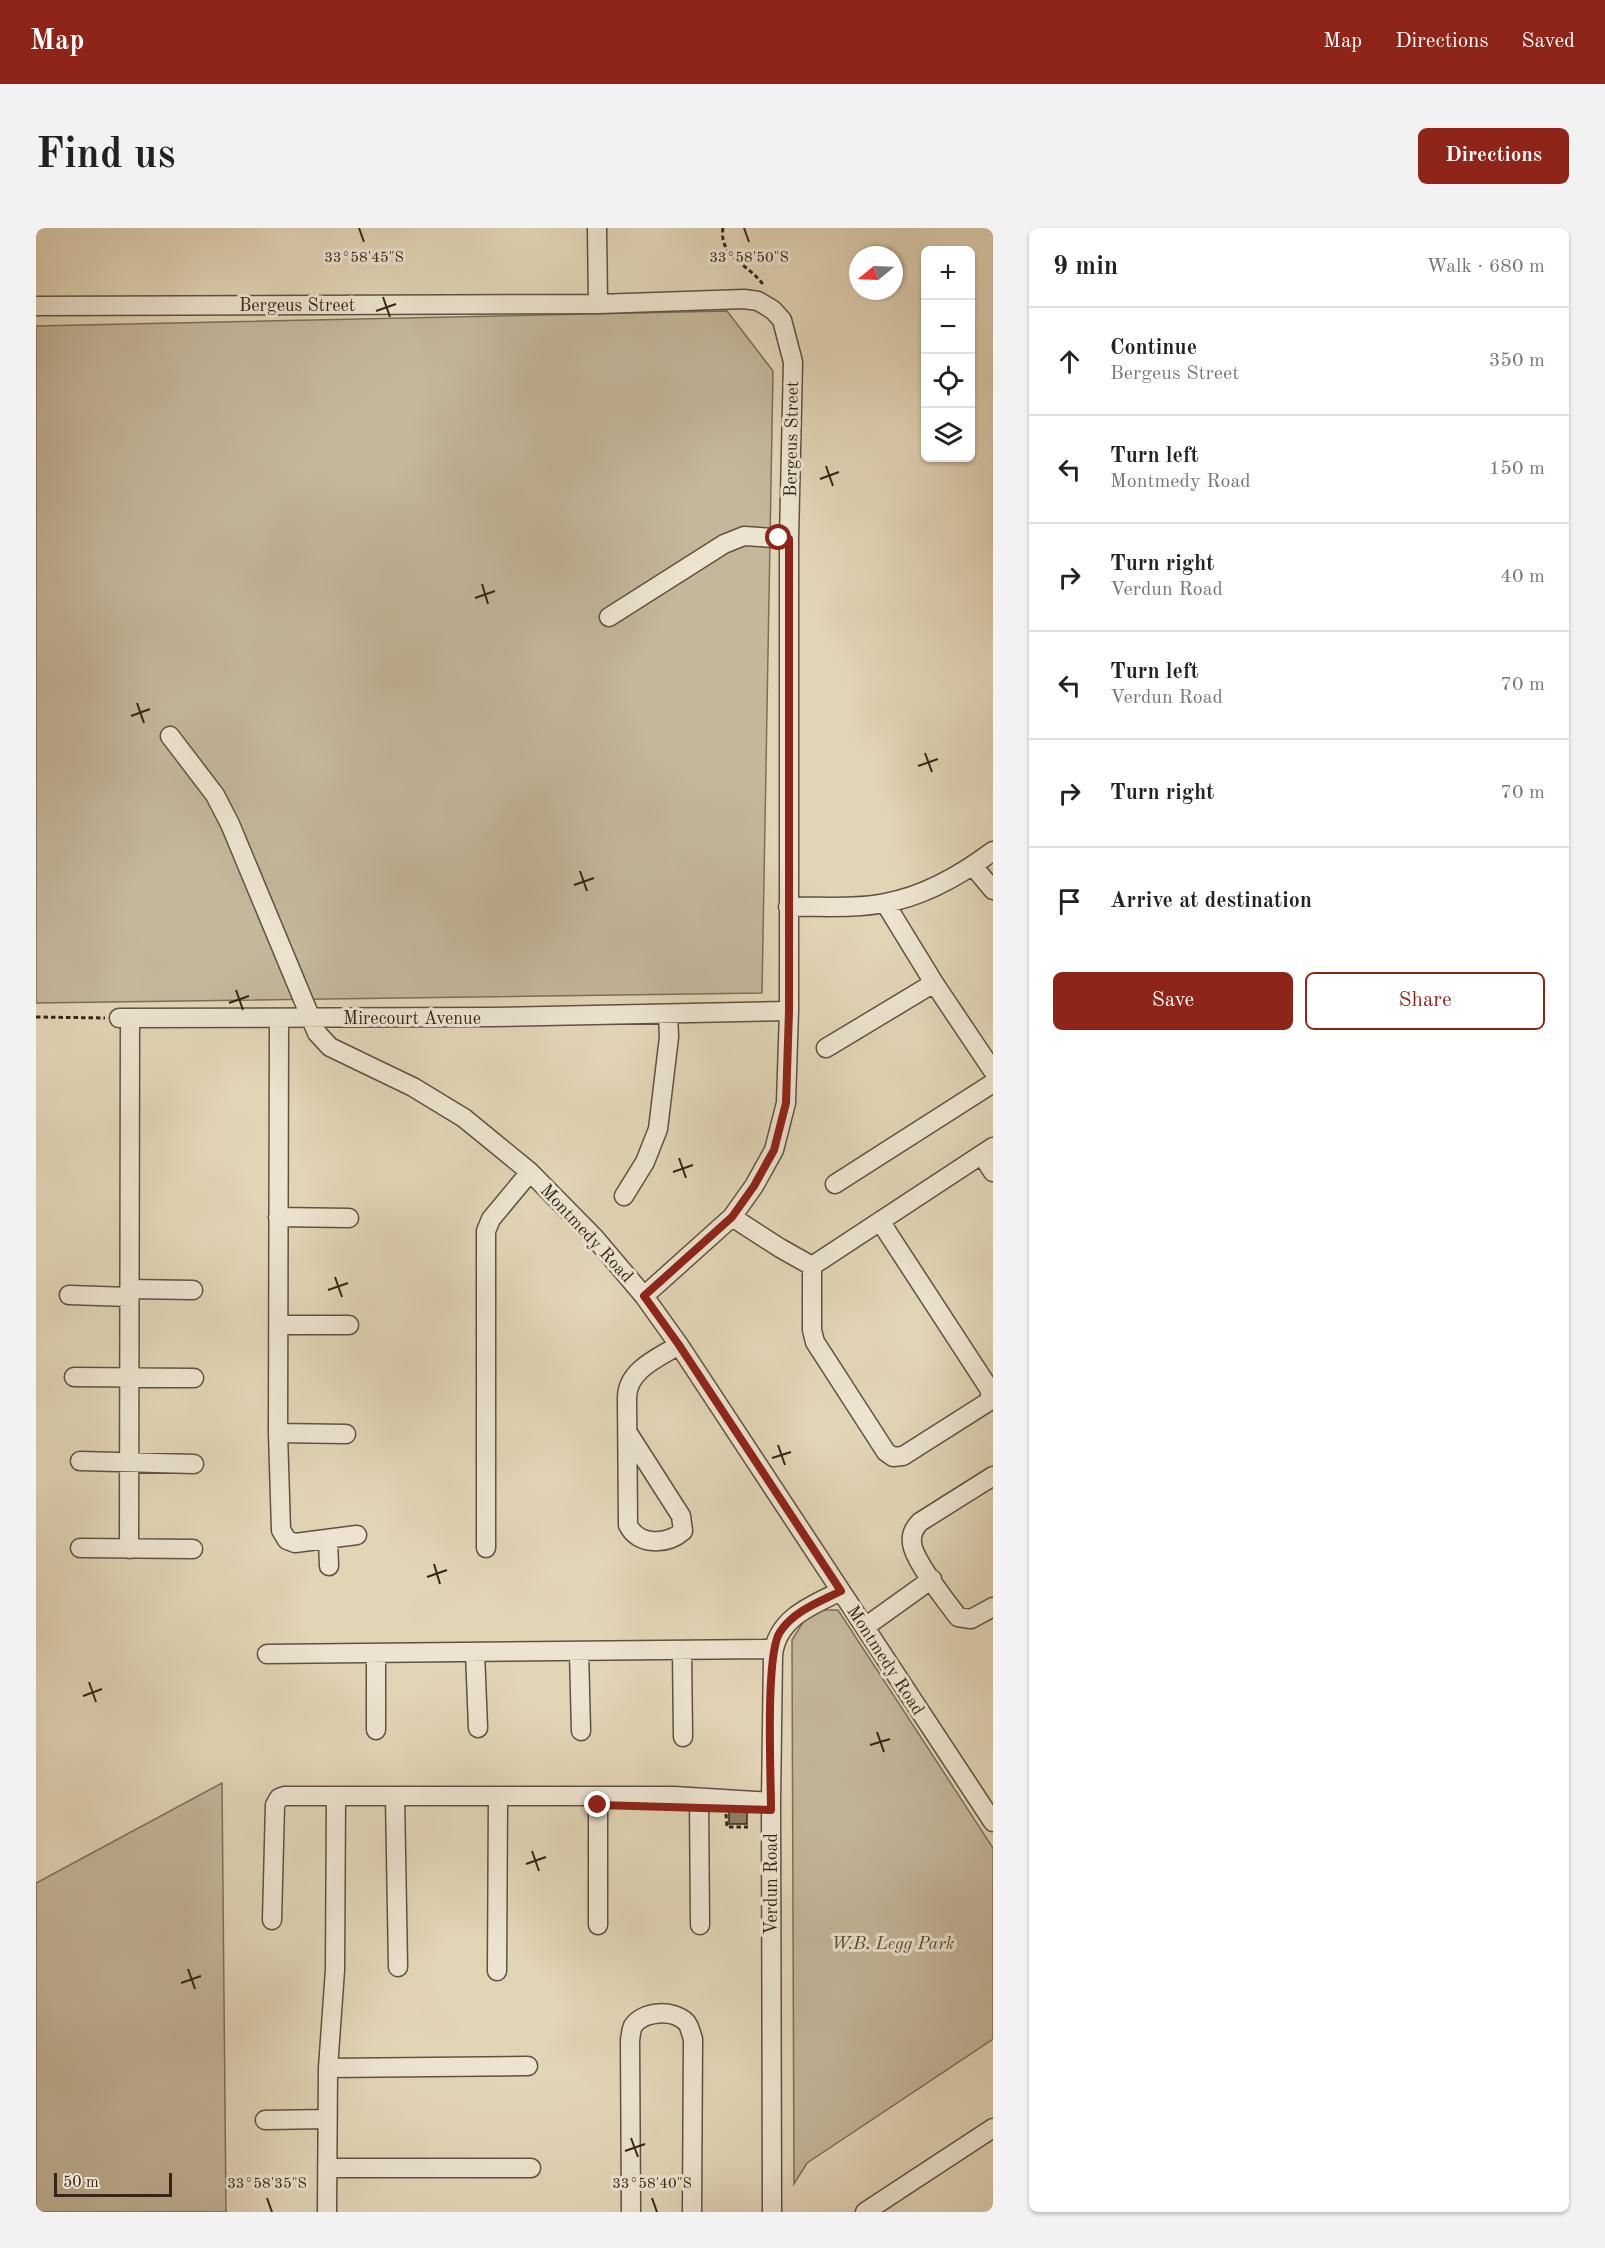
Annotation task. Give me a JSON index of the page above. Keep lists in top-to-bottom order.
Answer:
{
  "streets": {
    "street": [
      "Bergeus Street",
      "Mirecourt Avenue",
      "Montmedy Road",
      "Verdun Road"
    ]
  },
  "crossings": [
    ["Bergeus Street", "Mirecourt Avenue"],
    ["Bergeus Street", "Montmedy Road"],
    ["Mirecourt Avenue", "Montmedy Road"],
    ["Montmedy Road", "Verdun Road"]
  ],
  "parks": ["W.B. Legg Park"],
  "scale_bar": "50 m",
  "north": "left",
  "page": {
    "header": "Map",
    "nav": ["Map", "Directions", "Saved"],
    "buttons": [
      "Directions",
      ["Save", "Share"]
    ],
    "title": "Find us",
    "heading": ["9 min", "Walk · 680 m"],
    "map_buttons": ["+", "−"],
    "list": [
      ["Continue", "Bergeus Street", "350 m"],
      ["Turn left", "Montmedy Road", "150 m"],
      ["Turn right", "Verdun Road", "40 m"],
      ["Turn left", "Verdun Road", "70 m"],
      ["Turn right", "70 m"],
      "Arrive at destination"
    ],
    "scale": "50 m"
  },
  "coordinates": [
    "33°58'45\"S",
    "33°58'50\"S",
    "33°58'35\"S",
    "33°58'40\"S"
  ]
}
